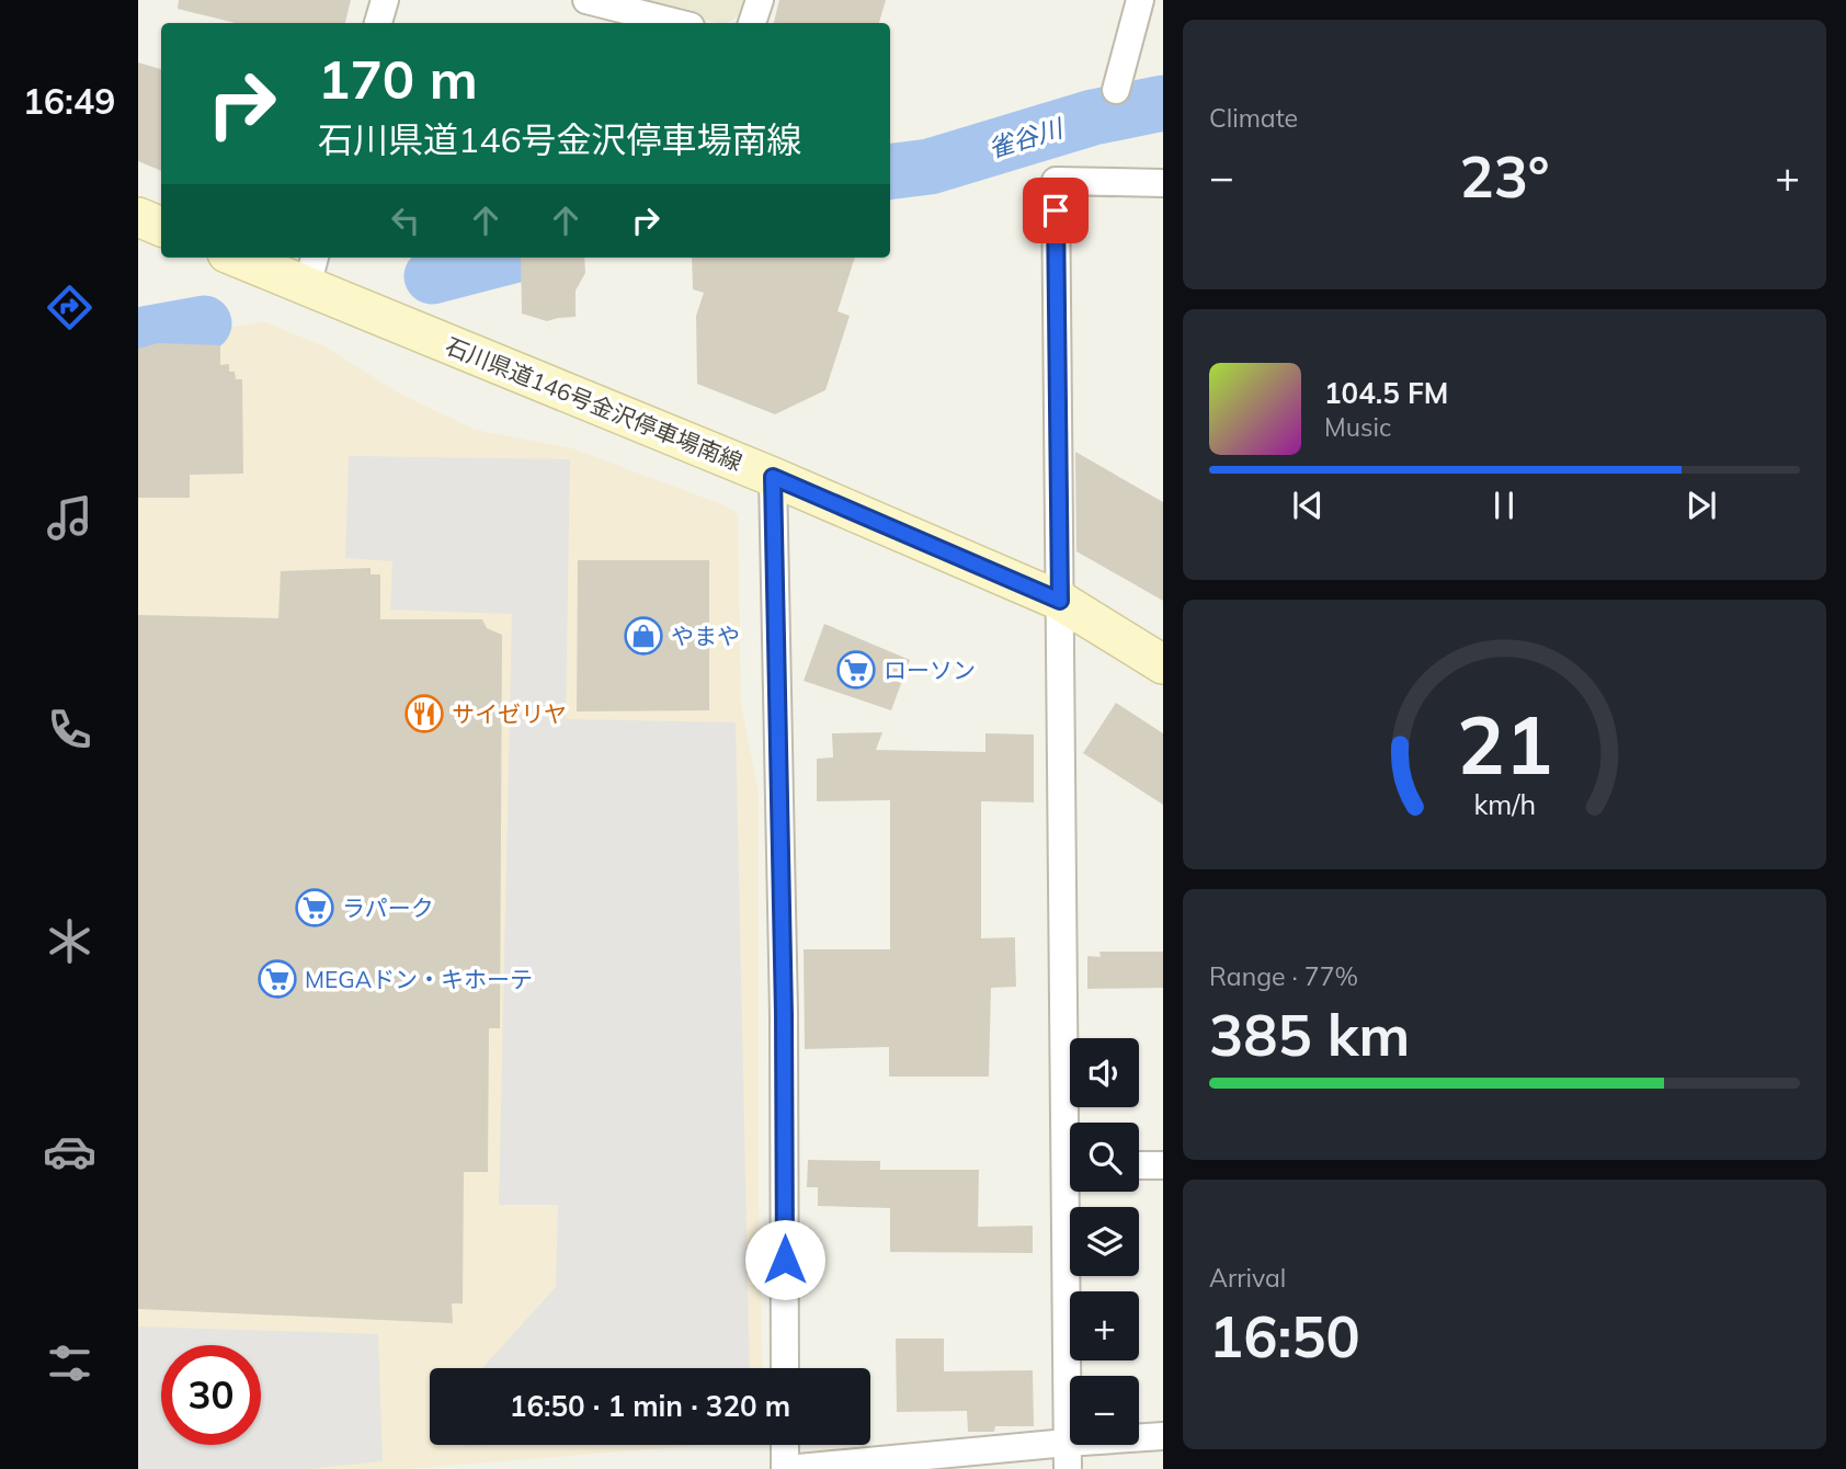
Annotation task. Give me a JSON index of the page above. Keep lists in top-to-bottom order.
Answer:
{
  "streets": {
    "main road": ["石川県道146号金沢停車場南線"]
  },
  "water": ["雀谷川"],
  "places": {
    "shop": ["やまや"],
    "supermarket": ["ローソン", "ラパーク", "MEGAドン・キホーテ"],
    "restaurant": ["サイゼリヤ"]
  },
  "page": {
    "tabs": "16:49",
    "tile": [
      "Climate",
      ["Range · 77%", "385 km"],
      ["Arrival", "16:50"]
    ],
    "turn": ["170 m", "石川県道146号金沢停車場南線"],
    "heat": ["−", "23°", "+"],
    "song": ["104.5 FM", "Music"],
    "map_buttons": ["+", "−"],
    "limit": "30",
    "trip": "16:50 · 1 min · 320 m",
    "gauge": ["21", "km/h"]
  }
}
